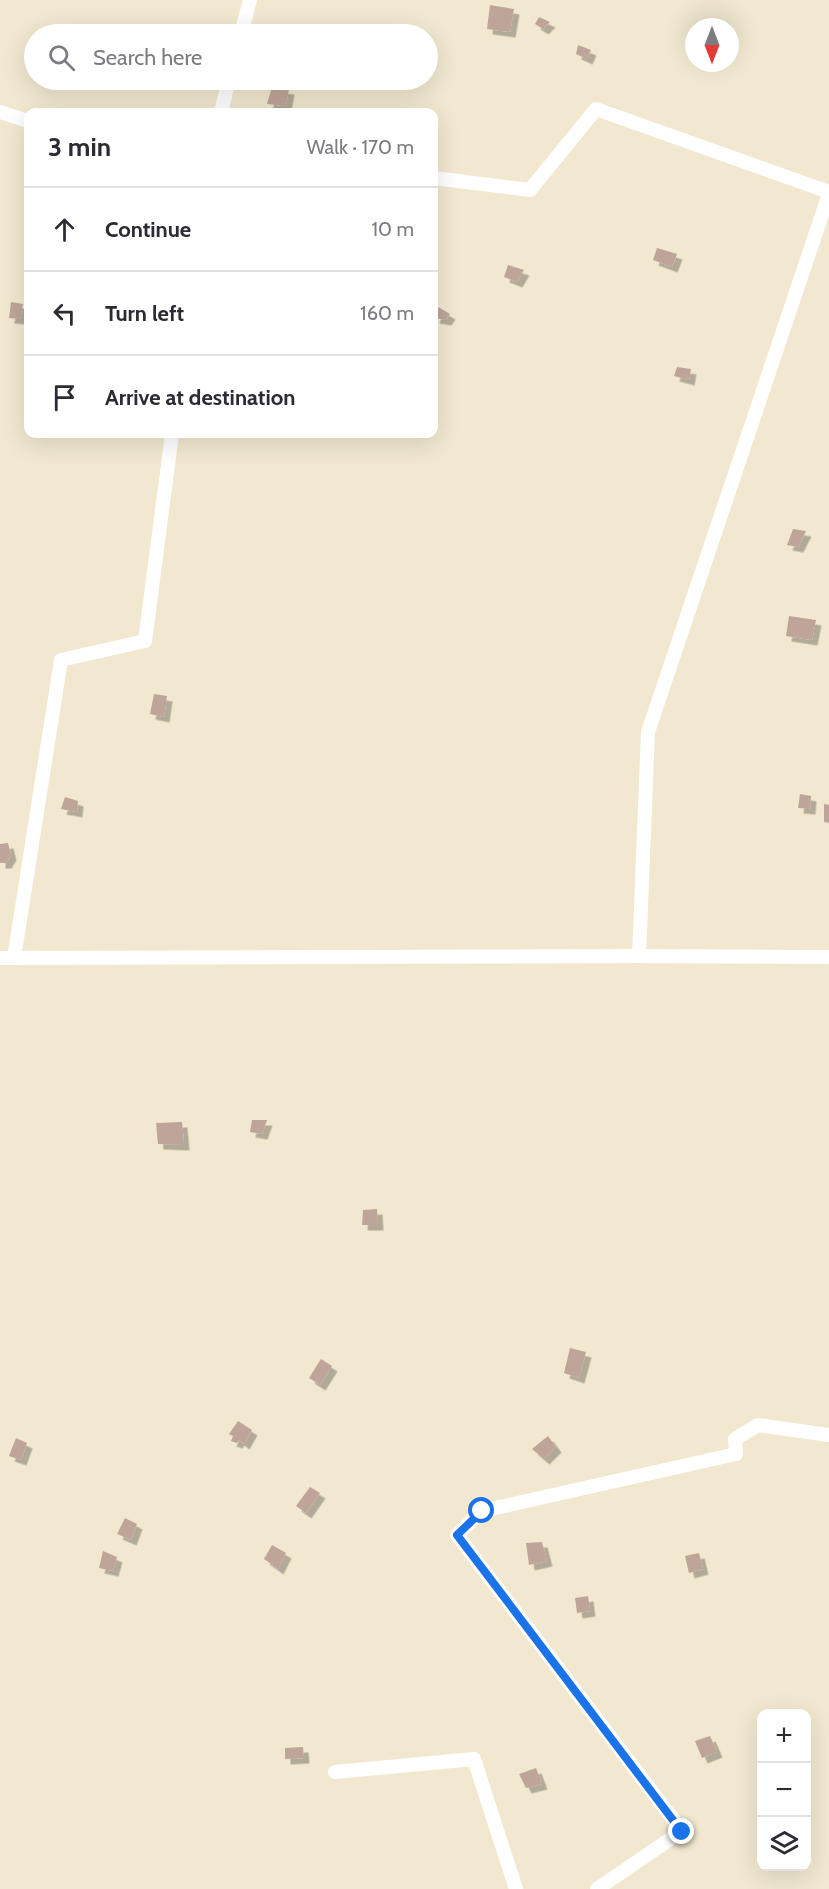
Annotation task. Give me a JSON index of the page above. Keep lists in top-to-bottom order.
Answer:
{
  "north": "bottom",
  "page": {
    "search": "Search here",
    "heading": ["3 min", "Walk · 170 m"],
    "list": [
      ["Continue", "10 m"],
      ["Turn left", "160 m"],
      "Arrive at destination"
    ],
    "map_buttons": ["+", "−"]
  }
}
